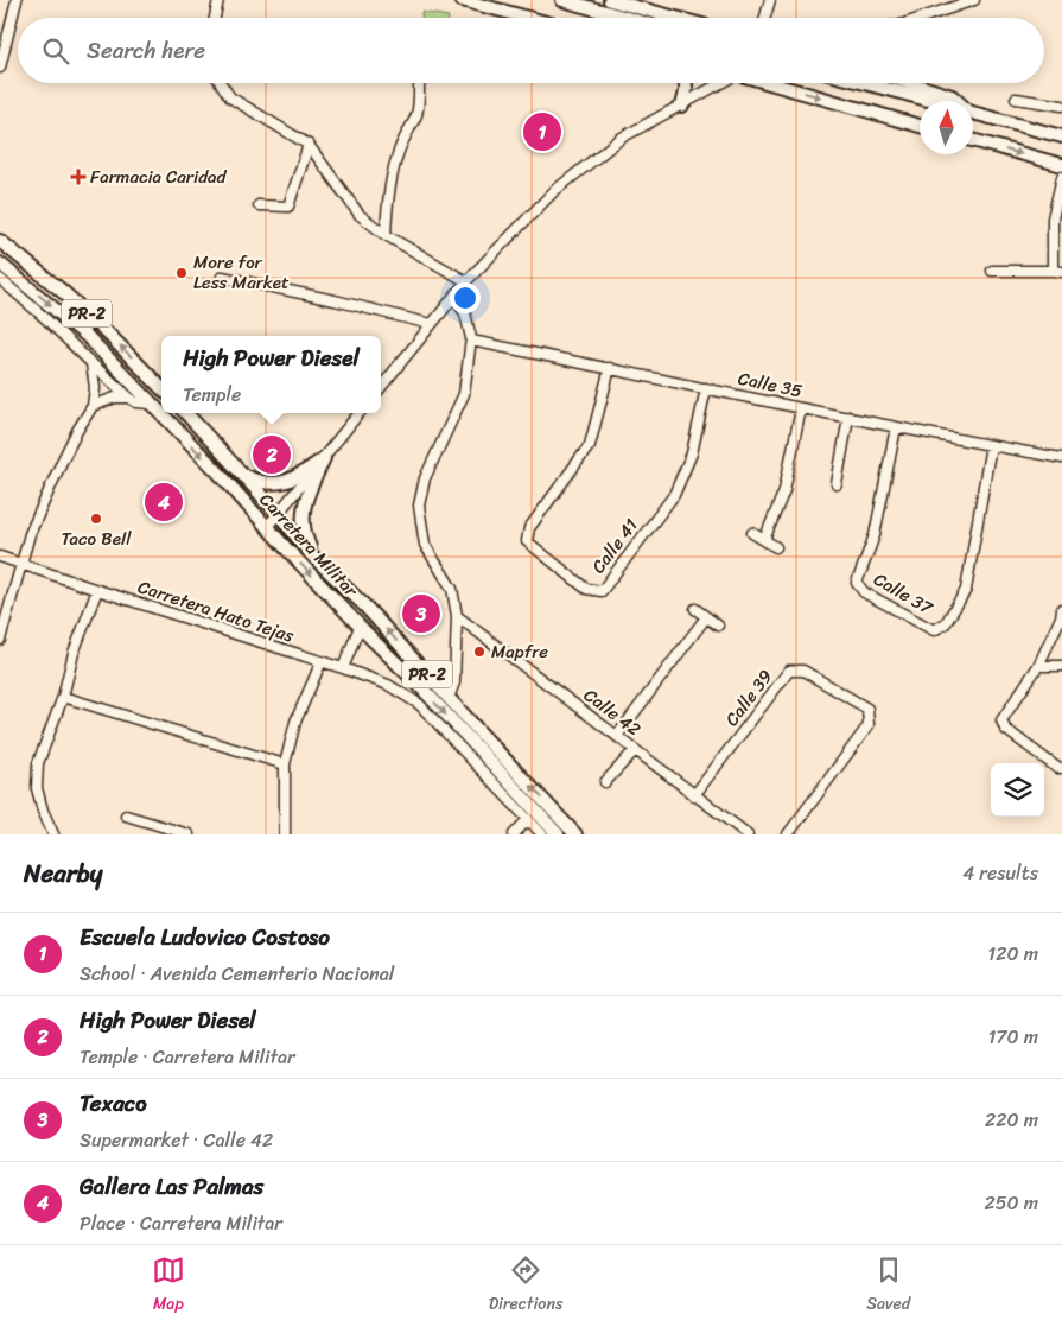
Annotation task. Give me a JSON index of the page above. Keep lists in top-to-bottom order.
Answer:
{
  "streets": {
    "main road": ["PR-2", "Carretera Militar"],
    "street": [
      "Calle 35",
      "Calle 41",
      "Calle 37",
      "Carretera Hato Tejas",
      "Calle 39",
      "Calle 42"
    ]
  },
  "crossings": [
    ["Calle 35", "Calle 41"],
    ["Calle 35", "Calle 37"],
    ["Calle 39", "Calle 42"]
  ],
  "places": {
    "health": ["Farmacia Caridad"],
    "other": ["More for Less Market", "Taco Bell", "Mapfre"]
  },
  "north": "top",
  "page": {
    "search": "Search here",
    "pins": [
      "1",
      "2",
      "4",
      "3"
    ],
    "popup": ["High Power Diesel", "Temple"],
    "heading": ["Nearby", "4 results"],
    "list": [
      {
        "mark": "1",
        "name": "Escuela Ludovico Costoso",
        "note": "School · Avenida Cementerio Nacional",
        "value": "120 m"
      },
      {
        "mark": "2",
        "name": "High Power Diesel",
        "note": "Temple · Carretera Militar",
        "value": "170 m"
      },
      {
        "mark": "3",
        "name": "Texaco",
        "note": "Supermarket · Calle 42",
        "value": "220 m"
      },
      {
        "mark": "4",
        "name": "Gallera Las Palmas",
        "note": "Place · Carretera Militar",
        "value": "250 m"
      }
    ],
    "nav": ["Map", "Directions", "Saved"]
  }
}
